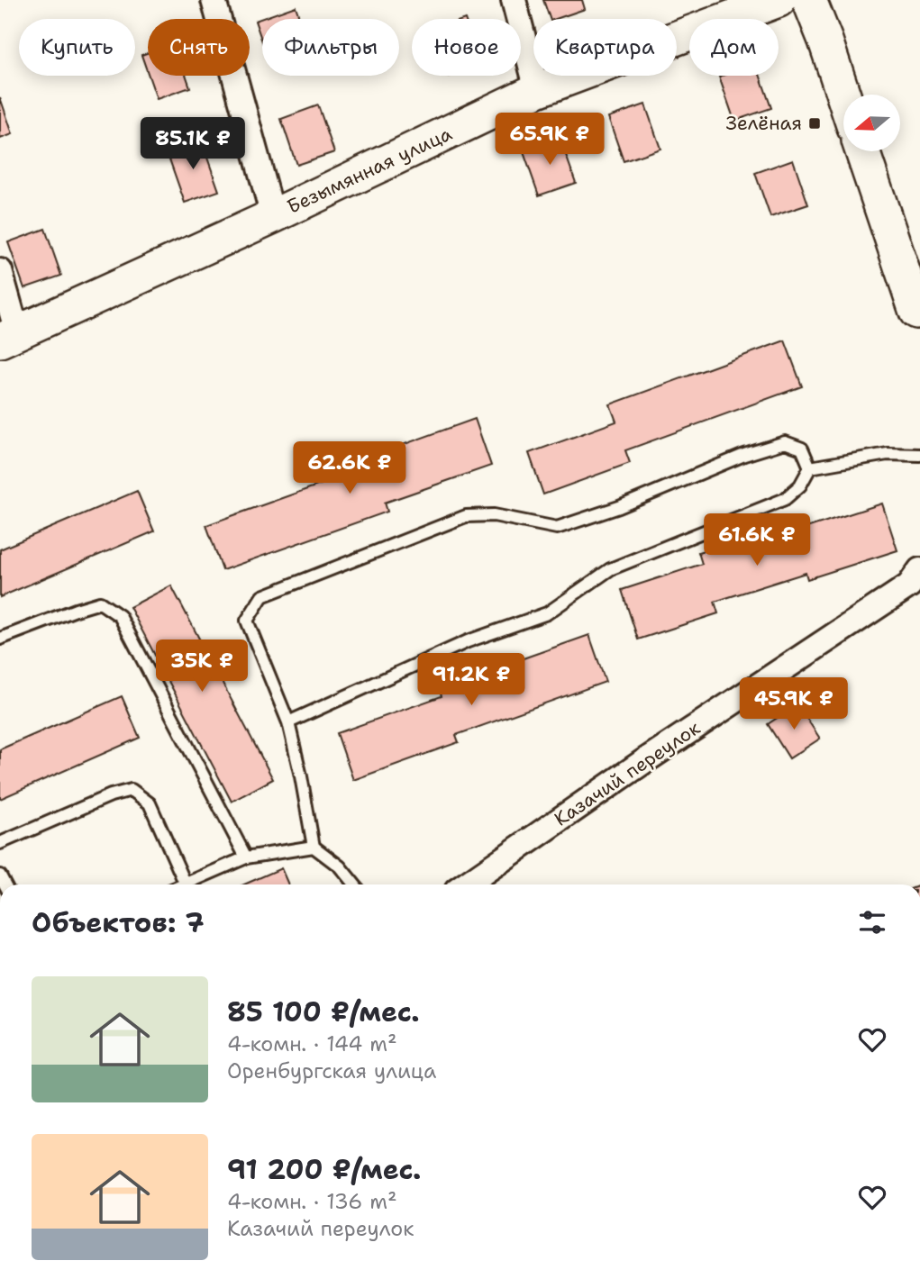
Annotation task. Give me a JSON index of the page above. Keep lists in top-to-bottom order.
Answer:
{
  "streets": {
    "street": ["Безымянная улица", "Казачий переулок"]
  },
  "places": {
    "transit": ["Зелёная"]
  },
  "north": "left",
  "page": {
    "chip": [
      "Купить",
      "Снять",
      "Фильтры",
      "Новое",
      "Квартира",
      "Дом"
    ],
    "price": [
      "65.9K ₽",
      "85.1K ₽",
      "62.6K ₽",
      "61.6K ₽",
      "35K ₽",
      "91.2K ₽",
      "45.9K ₽"
    ],
    "heading": "Объектов: 7",
    "list": [
      {
        "name": "85 100 ₽/мес.",
        "note": "4-комн. · 144 m² · Оренбургская улица"
      },
      {
        "name": "91 200 ₽/мес.",
        "note": "4-комн. · 136 m² · Казачий переулок"
      }
    ]
  }
}
